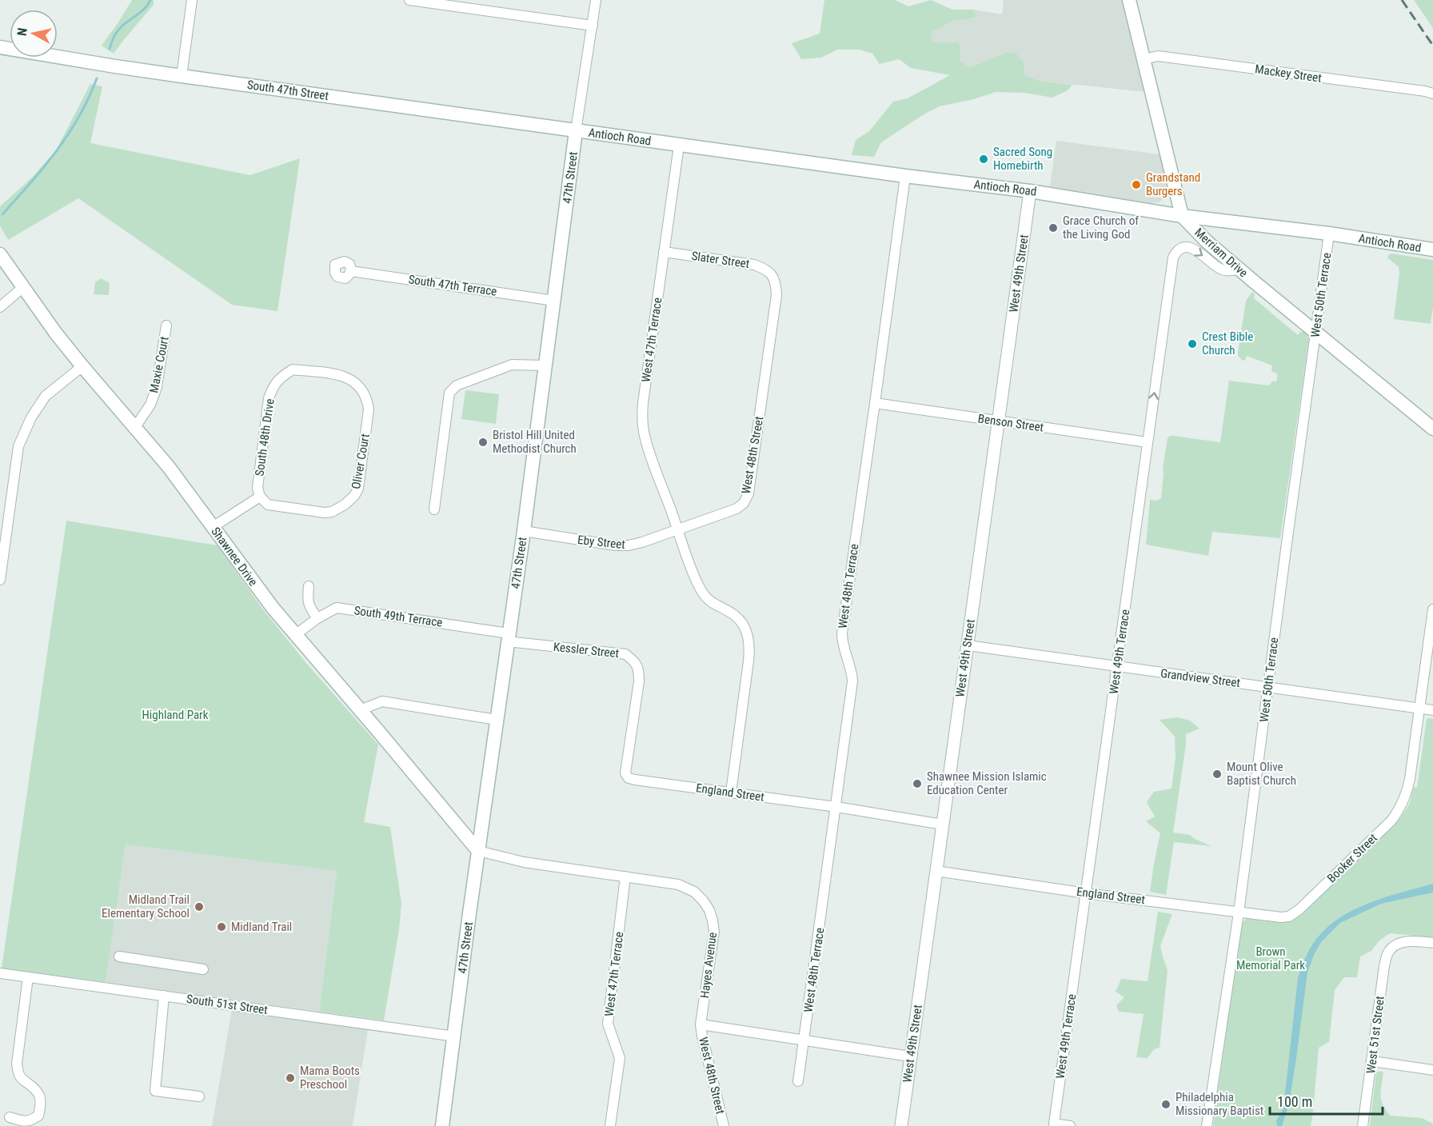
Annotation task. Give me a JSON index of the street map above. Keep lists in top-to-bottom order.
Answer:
{
  "streets": {
    "main road": [
      "South 47th Street",
      "Antioch Road",
      "47th Street",
      "Merriam Drive",
      "Shawnee Drive"
    ],
    "street": [
      "Mackey Street",
      "Slater Street",
      "West 49th Street",
      "South 47th Terrace",
      "West 50th Terrace",
      "West 47th Terrace",
      "Maxie Court",
      "Benson Street",
      "South 48th Drive",
      "West 48th Street",
      "Oliver Court",
      "Eby Street",
      "West 48th Terrace",
      "South 49th Terrace",
      "Kessler Street",
      "West 49th Terrace",
      "Grandview Street",
      "England Street",
      "Booker Street",
      "Hayes Avenue",
      "South 51st Street",
      "West 51st Street"
    ]
  },
  "crossings": [
    ["South 47th Street", "Antioch Road"],
    ["South 47th Street", "47th Street"],
    ["Antioch Road", "47th Street"],
    ["Antioch Road", "Merriam Drive"],
    ["Antioch Road", "West 49th Street"],
    ["Antioch Road", "West 50th Terrace"],
    ["Antioch Road", "West 47th Terrace"],
    ["Antioch Road", "West 48th Terrace"],
    ["47th Street", "South 47th Terrace"],
    ["47th Street", "Eby Street"],
    ["47th Street", "Shawnee Drive"],
    ["47th Street", "South 49th Terrace"],
    ["47th Street", "Kessler Street"],
    ["47th Street", "Hayes Avenue"],
    ["47th Street", "South 51st Street"],
    ["Merriam Drive", "West 50th Terrace"],
    ["Merriam Drive", "West 49th Terrace"],
    ["Slater Street", "West 47th Terrace"],
    ["Slater Street", "West 48th Street"],
    ["West 49th Street", "Benson Street"],
    ["West 49th Street", "Grandview Street"],
    ["West 49th Street", "England Street"],
    ["West 50th Terrace", "Grandview Street"],
    ["West 50th Terrace", "England Street"],
    ["West 47th Terrace", "West 48th Street"],
    ["West 47th Terrace", "Eby Street"],
    ["West 47th Terrace", "Hayes Avenue"],
    ["Maxie Court", "Shawnee Drive"],
    ["Benson Street", "West 48th Terrace"],
    ["Benson Street", "West 49th Terrace"],
    ["South 48th Drive", "Oliver Court"],
    ["West 48th Street", "Eby Street"],
    ["West 48th Street", "Hayes Avenue"],
    ["Shawnee Drive", "South 49th Terrace"],
    ["Shawnee Drive", "Hayes Avenue"],
    ["West 48th Terrace", "England Street"],
    ["South 49th Terrace", "Kessler Street"],
    ["Kessler Street", "England Street"],
    ["West 49th Terrace", "Grandview Street"],
    ["West 49th Terrace", "England Street"],
    ["Grandview Street", "Booker Street"],
    ["England Street", "Booker Street"]
  ],
  "parks": ["Highland Park", "Brown Memorial Park"],
  "places": [
    "Sacred Song Homebirth",
    "Grandstand Burgers",
    "Grace Church of the Living God",
    "Crest Bible Church",
    "Bristol Hill United Methodist Church",
    "Mount Olive Baptist Church",
    "Shawnee Mission Islamic Education Center",
    "Midland Trail Elementary School",
    "Midland Trail",
    "Mama Boots Preschool",
    "Philadelphia Missionary Baptist"
  ],
  "scale_bar": "100 m",
  "north": "left"
}
